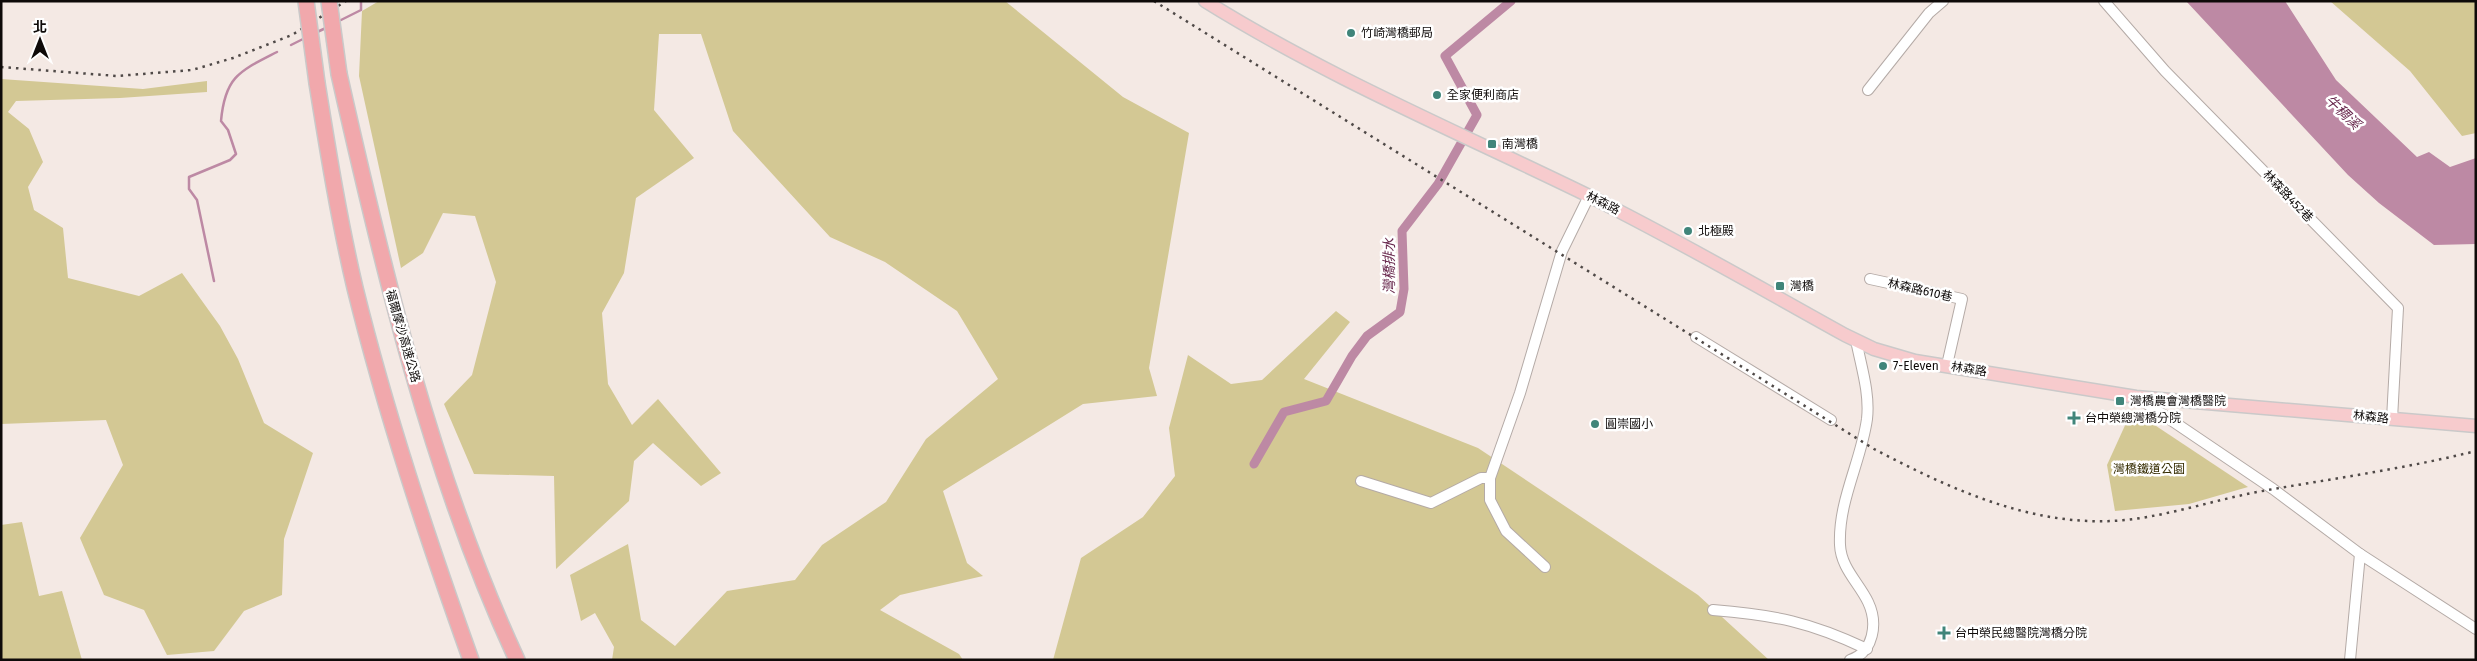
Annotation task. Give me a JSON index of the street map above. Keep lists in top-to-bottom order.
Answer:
{
  "streets": {
    "highway": ["福爾摩沙高速公路"],
    "main road": ["林森路"],
    "street": ["林森路452巷", "林森路610巷"]
  },
  "crossings": [
    ["林森路452巷", "林森路"],
    ["林森路", "林森路610巷"]
  ],
  "water": ["牛稠溪", "灣橋排水"],
  "parks": ["灣橋鐵道公園"],
  "places": {
    "other": [
      "竹崎灣橋郵局",
      "全家便利商店",
      "北極殿",
      "7-Eleven",
      "圓崇國小"
    ],
    "transit": ["南灣橋", "灣橋", "灣橋農會灣橋醫院"],
    "health": ["台中榮總灣橋分院", "台中榮民總醫院灣橋分院"]
  },
  "north": "top"
}
